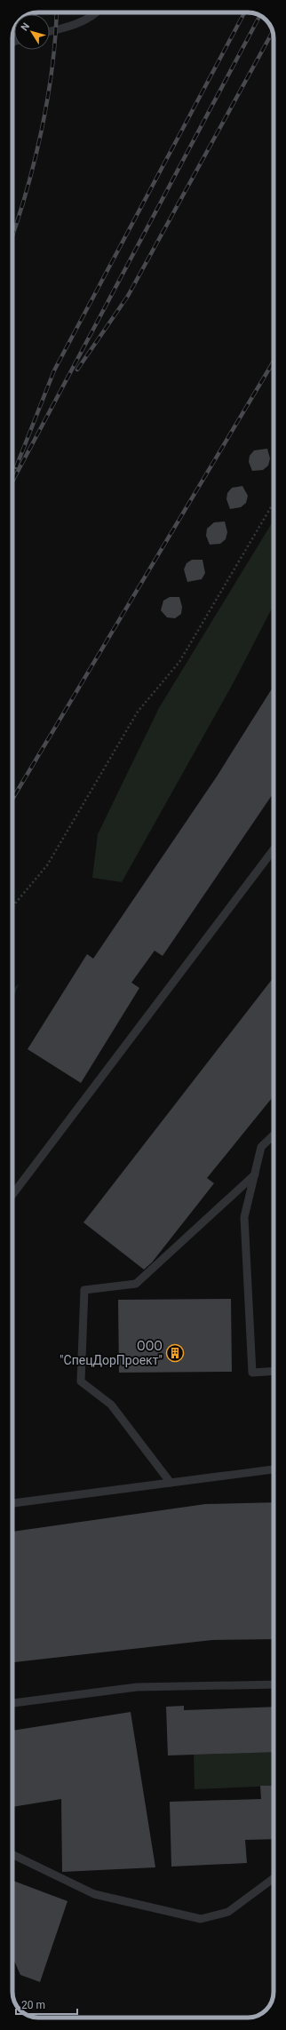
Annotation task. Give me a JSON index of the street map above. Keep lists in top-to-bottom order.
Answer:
{
  "places": {
    "building": ["ООО \"СпецДорПроект\""]
  },
  "scale_bar": "20 m",
  "north": "top left"
}
